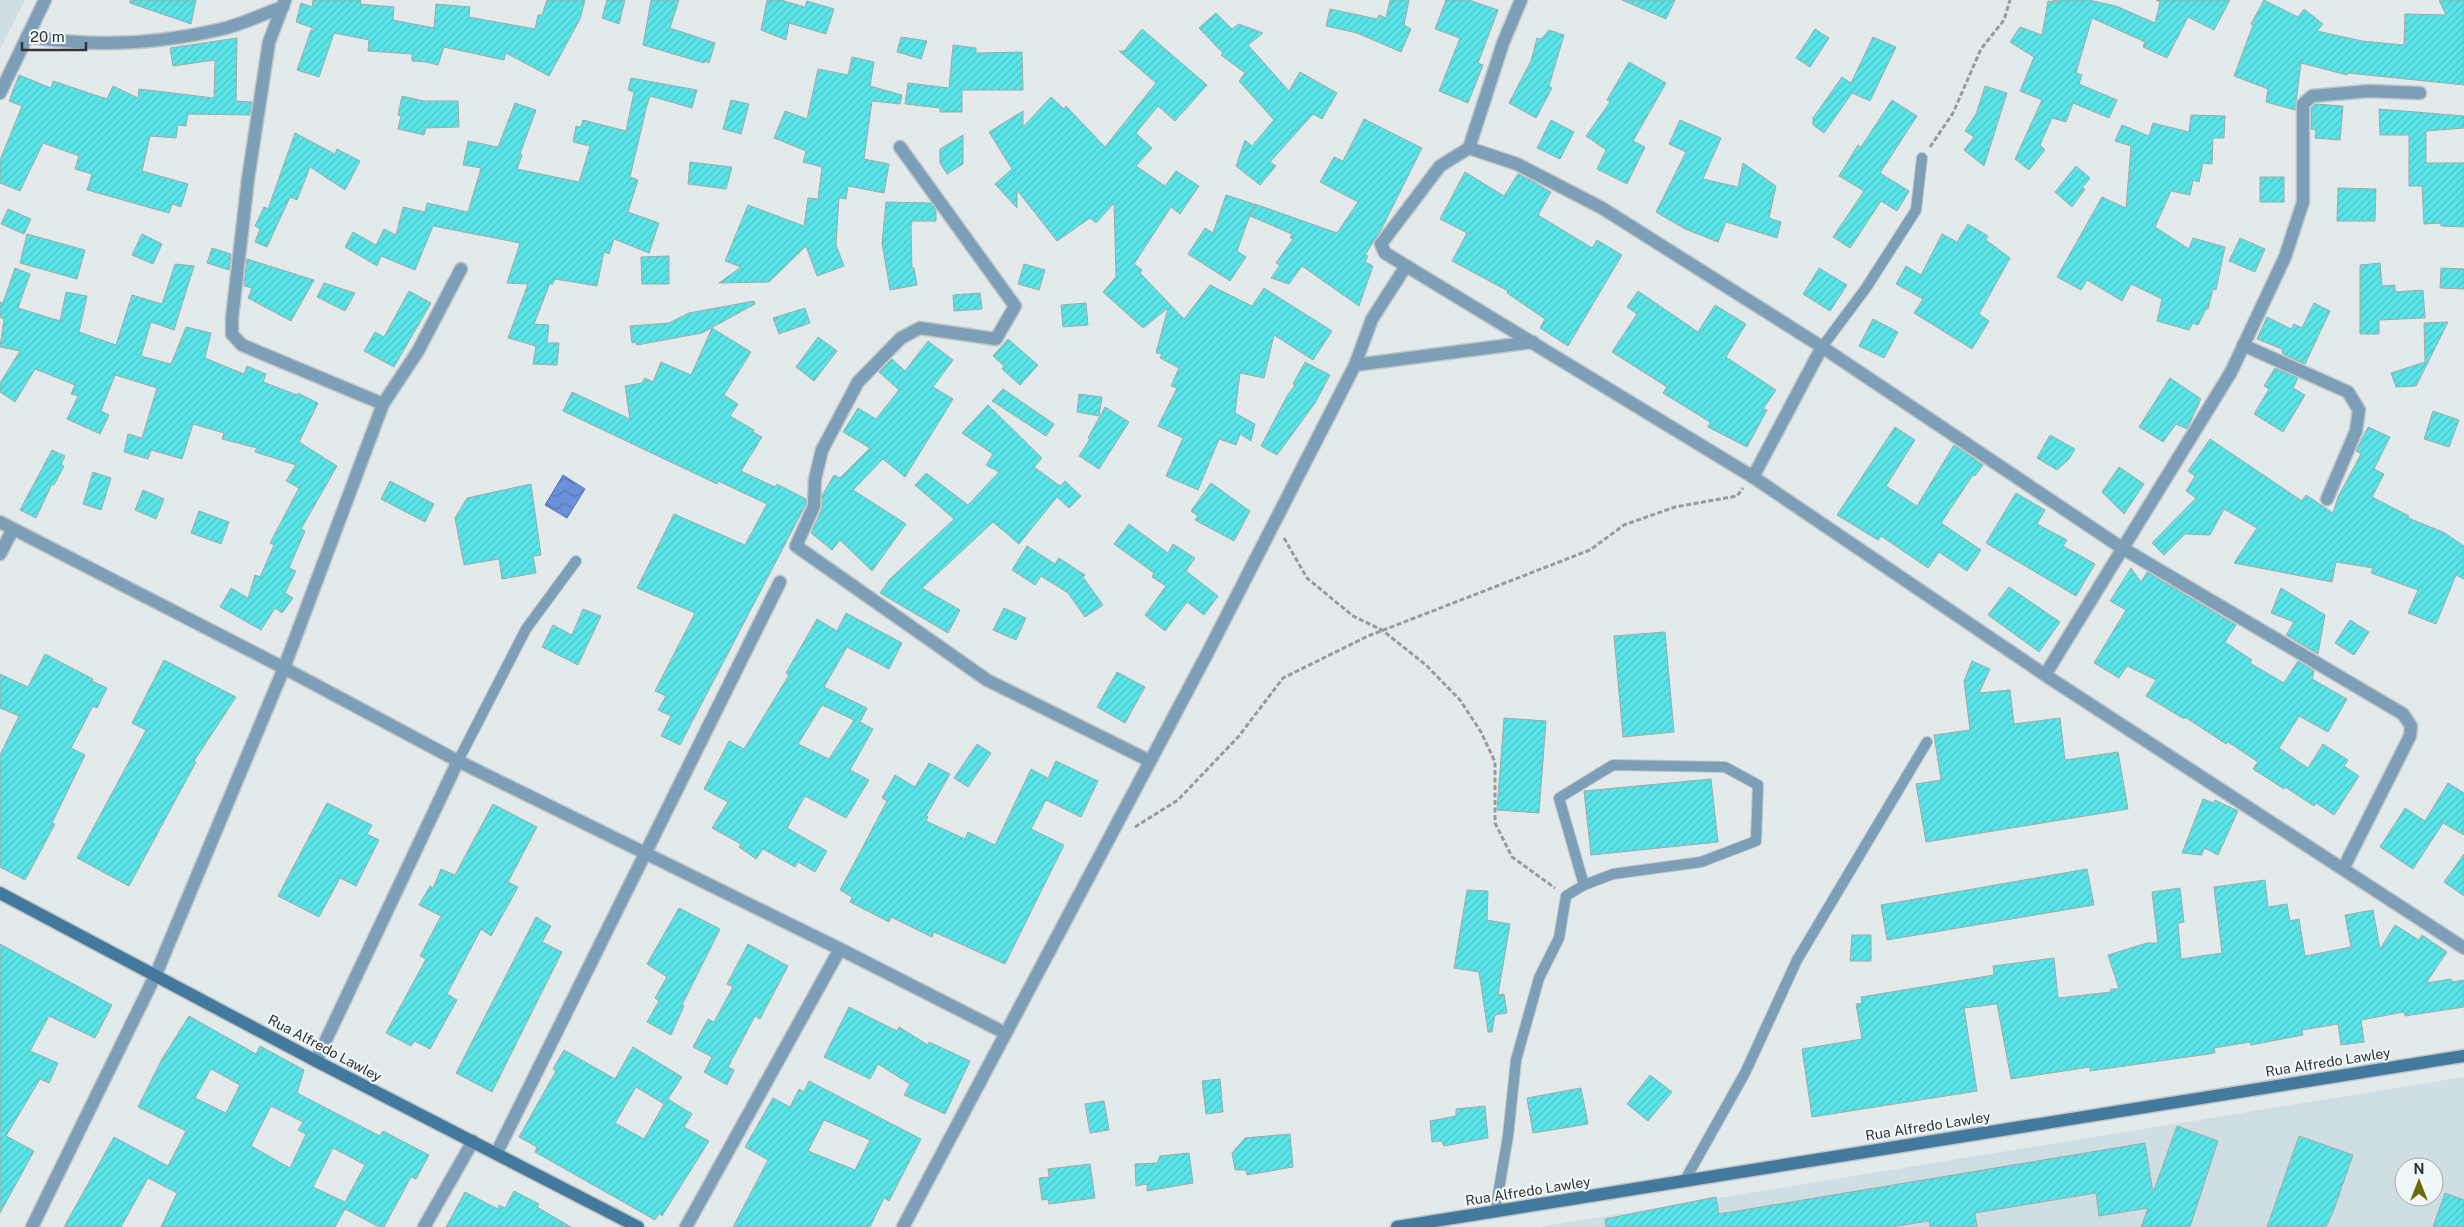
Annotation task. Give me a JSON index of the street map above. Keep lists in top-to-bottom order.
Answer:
{
  "streets": {
    "main road": ["Rua Alfredo Lawley"]
  },
  "scale_bar": "20 m",
  "north": "top"
}
